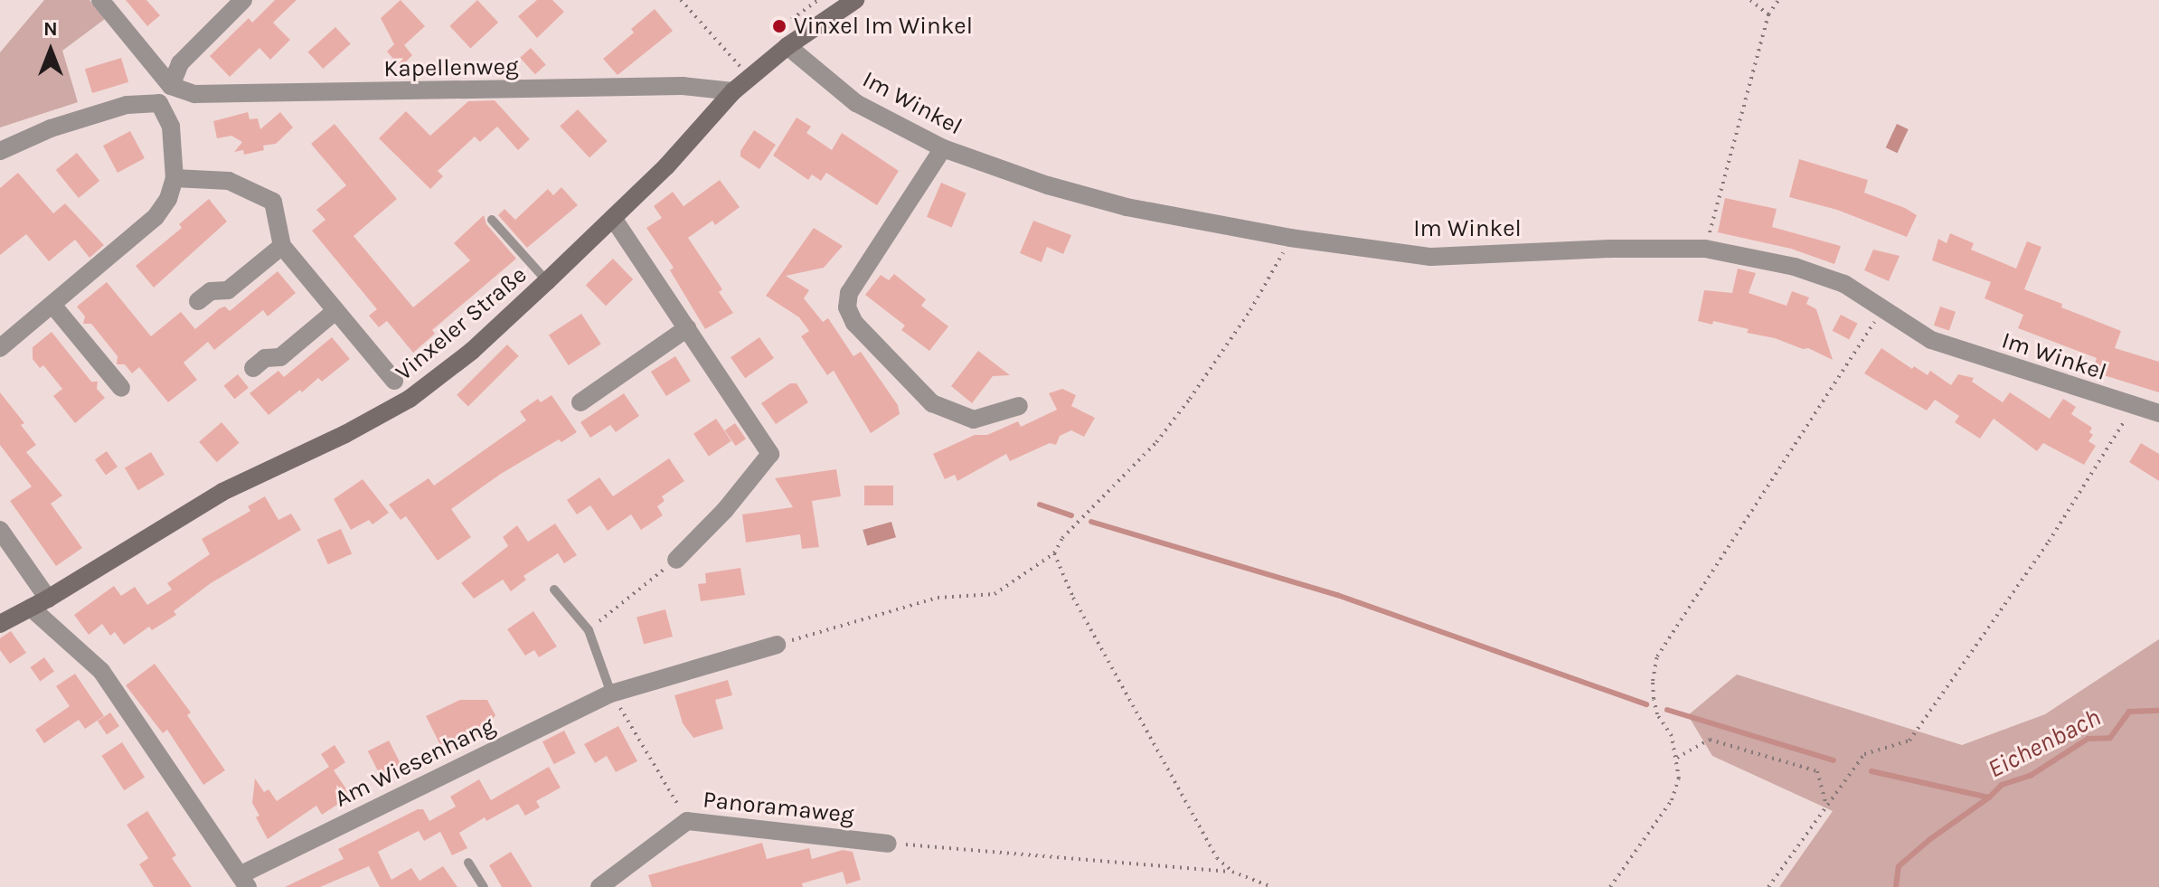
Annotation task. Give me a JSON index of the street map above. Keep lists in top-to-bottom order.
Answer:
{
  "streets": {
    "main road": ["Vinxeler Straße"],
    "street": [
      "Kapellenweg",
      "Im Winkel",
      "Am Wiesenhang",
      "Panoramaweg"
    ]
  },
  "crossings": [
    ["Kapellenweg", "Vinxeler Straße"],
    ["Im Winkel", "Vinxeler Straße"]
  ],
  "water": ["Eichenbach"],
  "places": ["Vinxel Im Winkel"],
  "north": "top"
}
